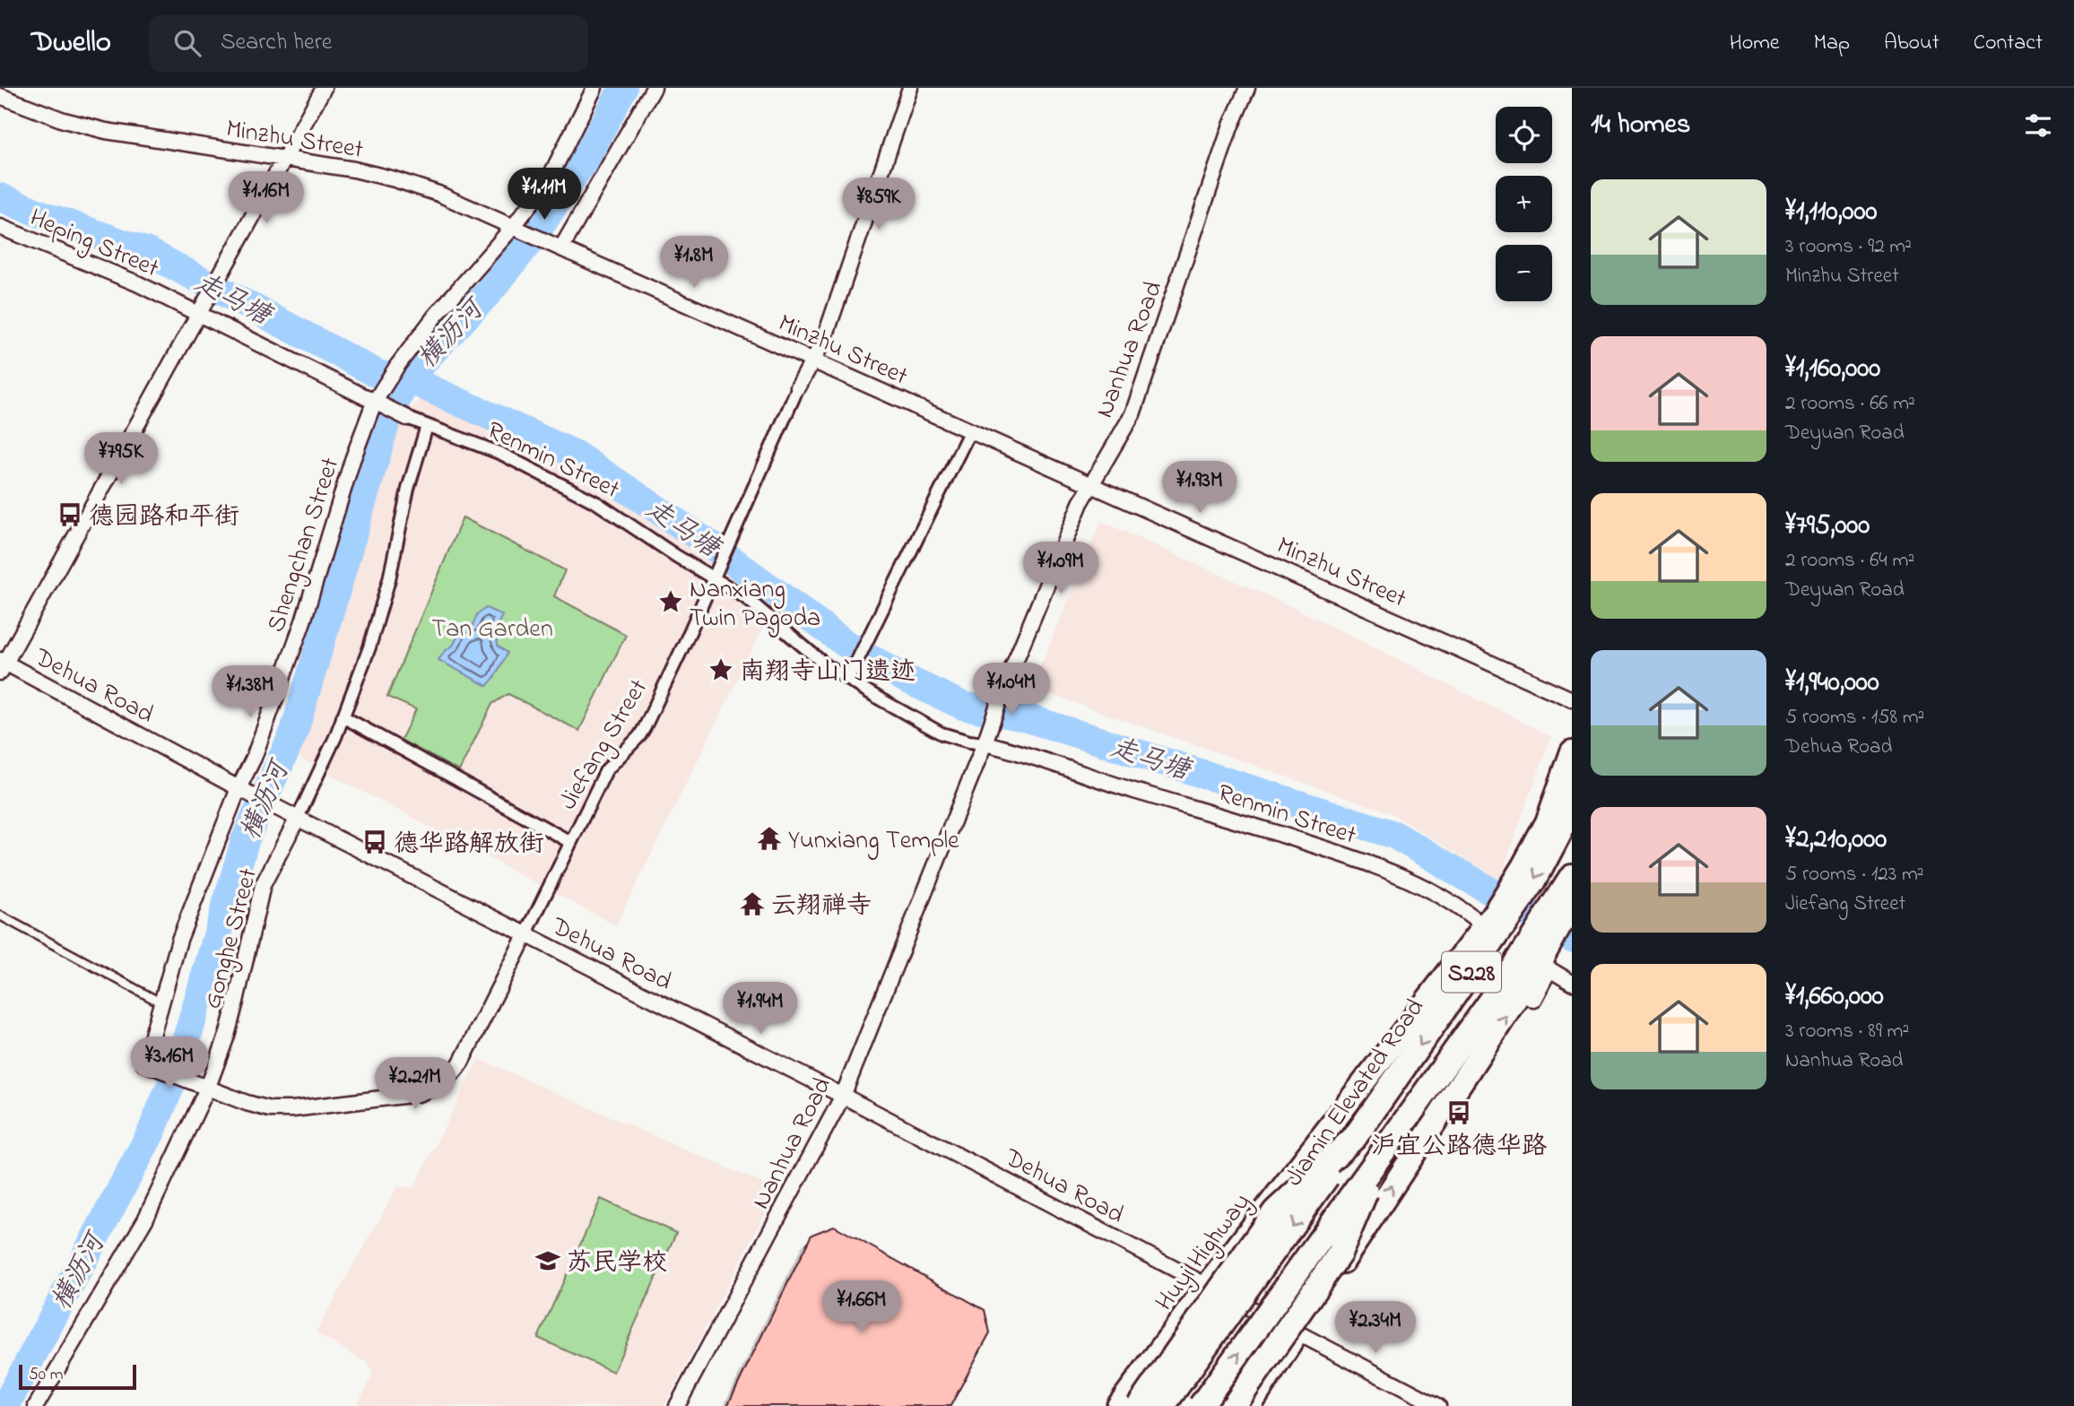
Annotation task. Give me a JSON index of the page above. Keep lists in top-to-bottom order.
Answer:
{
  "streets": {
    "highway": ["S228", "Jiamin Elevated Road"],
    "main road": ["Huyi Highway"],
    "street": [
      "Minzhu Street",
      "Heping Street",
      "Nanhua Road",
      "Renmin Street",
      "Shengchan Street",
      "Dehua Road",
      "Jiefang Street",
      "Gonghe Street"
    ]
  },
  "crossings": [
    ["Minzhu Street", "Nanhua Road"],
    ["Minzhu Street", "Shengchan Street"],
    ["Minzhu Street", "Jiefang Street"],
    ["Heping Street", "Renmin Street"],
    ["Heping Street", "Shengchan Street"],
    ["Nanhua Road", "Renmin Street"],
    ["Nanhua Road", "Dehua Road"],
    ["Renmin Street", "Shengchan Street"],
    ["Renmin Street", "Jiefang Street"],
    ["Renmin Street", "Gonghe Street"],
    ["Renmin Street", "Huyi Highway"],
    ["Shengchan Street", "Dehua Road"],
    ["Shengchan Street", "Jiefang Street"],
    ["Dehua Road", "Jiefang Street"],
    ["Dehua Road", "Gonghe Street"],
    ["Dehua Road", "Huyi Highway"],
    ["Jiefang Street", "Gonghe Street"]
  ],
  "water": ["走马塘", "横沥河"],
  "parks": ["Tan Garden"],
  "places": {
    "bus stop": ["德园路和平街", "德华路解放街", "沪宜公路德华路"],
    "place": ["Nanxiang Twin Pagoda", "南翔寺山门遗迹"],
    "temple": ["Yunxiang Temple", "云翔禅寺"],
    "school or university": ["苏民学校"]
  },
  "scale_bar": "50 m",
  "page": {
    "header": "Dwello",
    "search": "Search here",
    "nav": [
      "Home",
      "Map",
      "About",
      "Contact"
    ],
    "heading": "14 homes",
    "map_buttons": ["+", "−"],
    "list": [
      {
        "name": "¥1,110,000",
        "note": "3 rooms · 92 m² · Minzhu Street"
      },
      {
        "name": "¥1,160,000",
        "note": "2 rooms · 66 m² · Deyuan Road"
      },
      {
        "name": "¥795,000",
        "note": "2 rooms · 64 m² · Deyuan Road"
      },
      {
        "name": "¥1,940,000",
        "note": "5 rooms · 158 m² · Dehua Road"
      },
      {
        "name": "¥2,210,000",
        "note": "5 rooms · 123 m² · Jiefang Street"
      },
      {
        "name": "¥1,660,000",
        "note": "3 rooms · 89 m² · Nanhua Road"
      }
    ],
    "price": [
      "¥1.11M",
      "¥1.16M",
      "¥859K",
      "¥1.8M",
      "¥795K",
      "¥1.93M",
      "¥1.09M",
      "¥1.04M",
      "¥1.38M",
      "¥1.94M",
      "¥3.16M",
      "¥2.21M",
      "¥1.66M",
      "¥2.34M"
    ],
    "scale": "50 m"
  }
}
